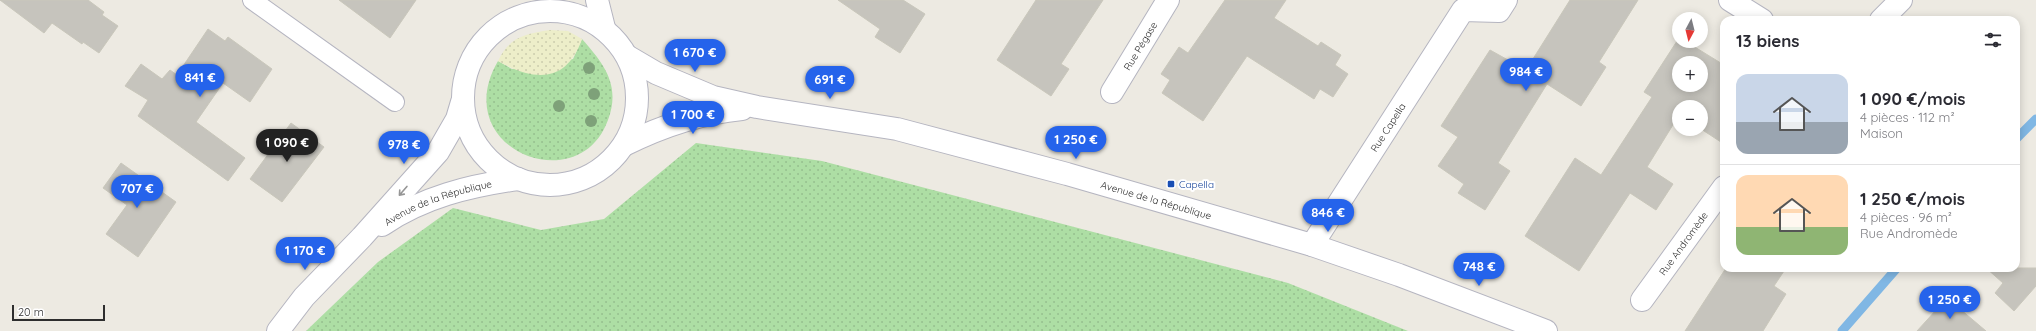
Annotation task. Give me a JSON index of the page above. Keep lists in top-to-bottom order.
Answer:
{
  "streets": {
    "street": [
      "Rue Pégase",
      "Rue Capella",
      "Avenue de la République",
      "Rue Andromède"
    ]
  },
  "crossings": [
    ["Rue Capella", "Avenue de la République"]
  ],
  "places": {
    "transit": ["Capella"]
  },
  "scale_bar": "20 m",
  "north": "bottom",
  "page": {
    "map_buttons": ["+", "−"],
    "heading": "13 biens",
    "price": [
      "1 670 €",
      "984 €",
      "841 €",
      "691 €",
      "1 700 €",
      "1 250 €",
      "1 090 €",
      "978 €",
      "707 €",
      "846 €",
      "1 170 €",
      "748 €",
      "1 250 €"
    ],
    "list": [
      {
        "name": "1 090 €/mois",
        "note": "4 pièces · 112 m² · Maison"
      },
      {
        "name": "1 250 €/mois",
        "note": "4 pièces · 96 m² · Rue Andromède"
      }
    ],
    "scale": "20 m"
  }
}
